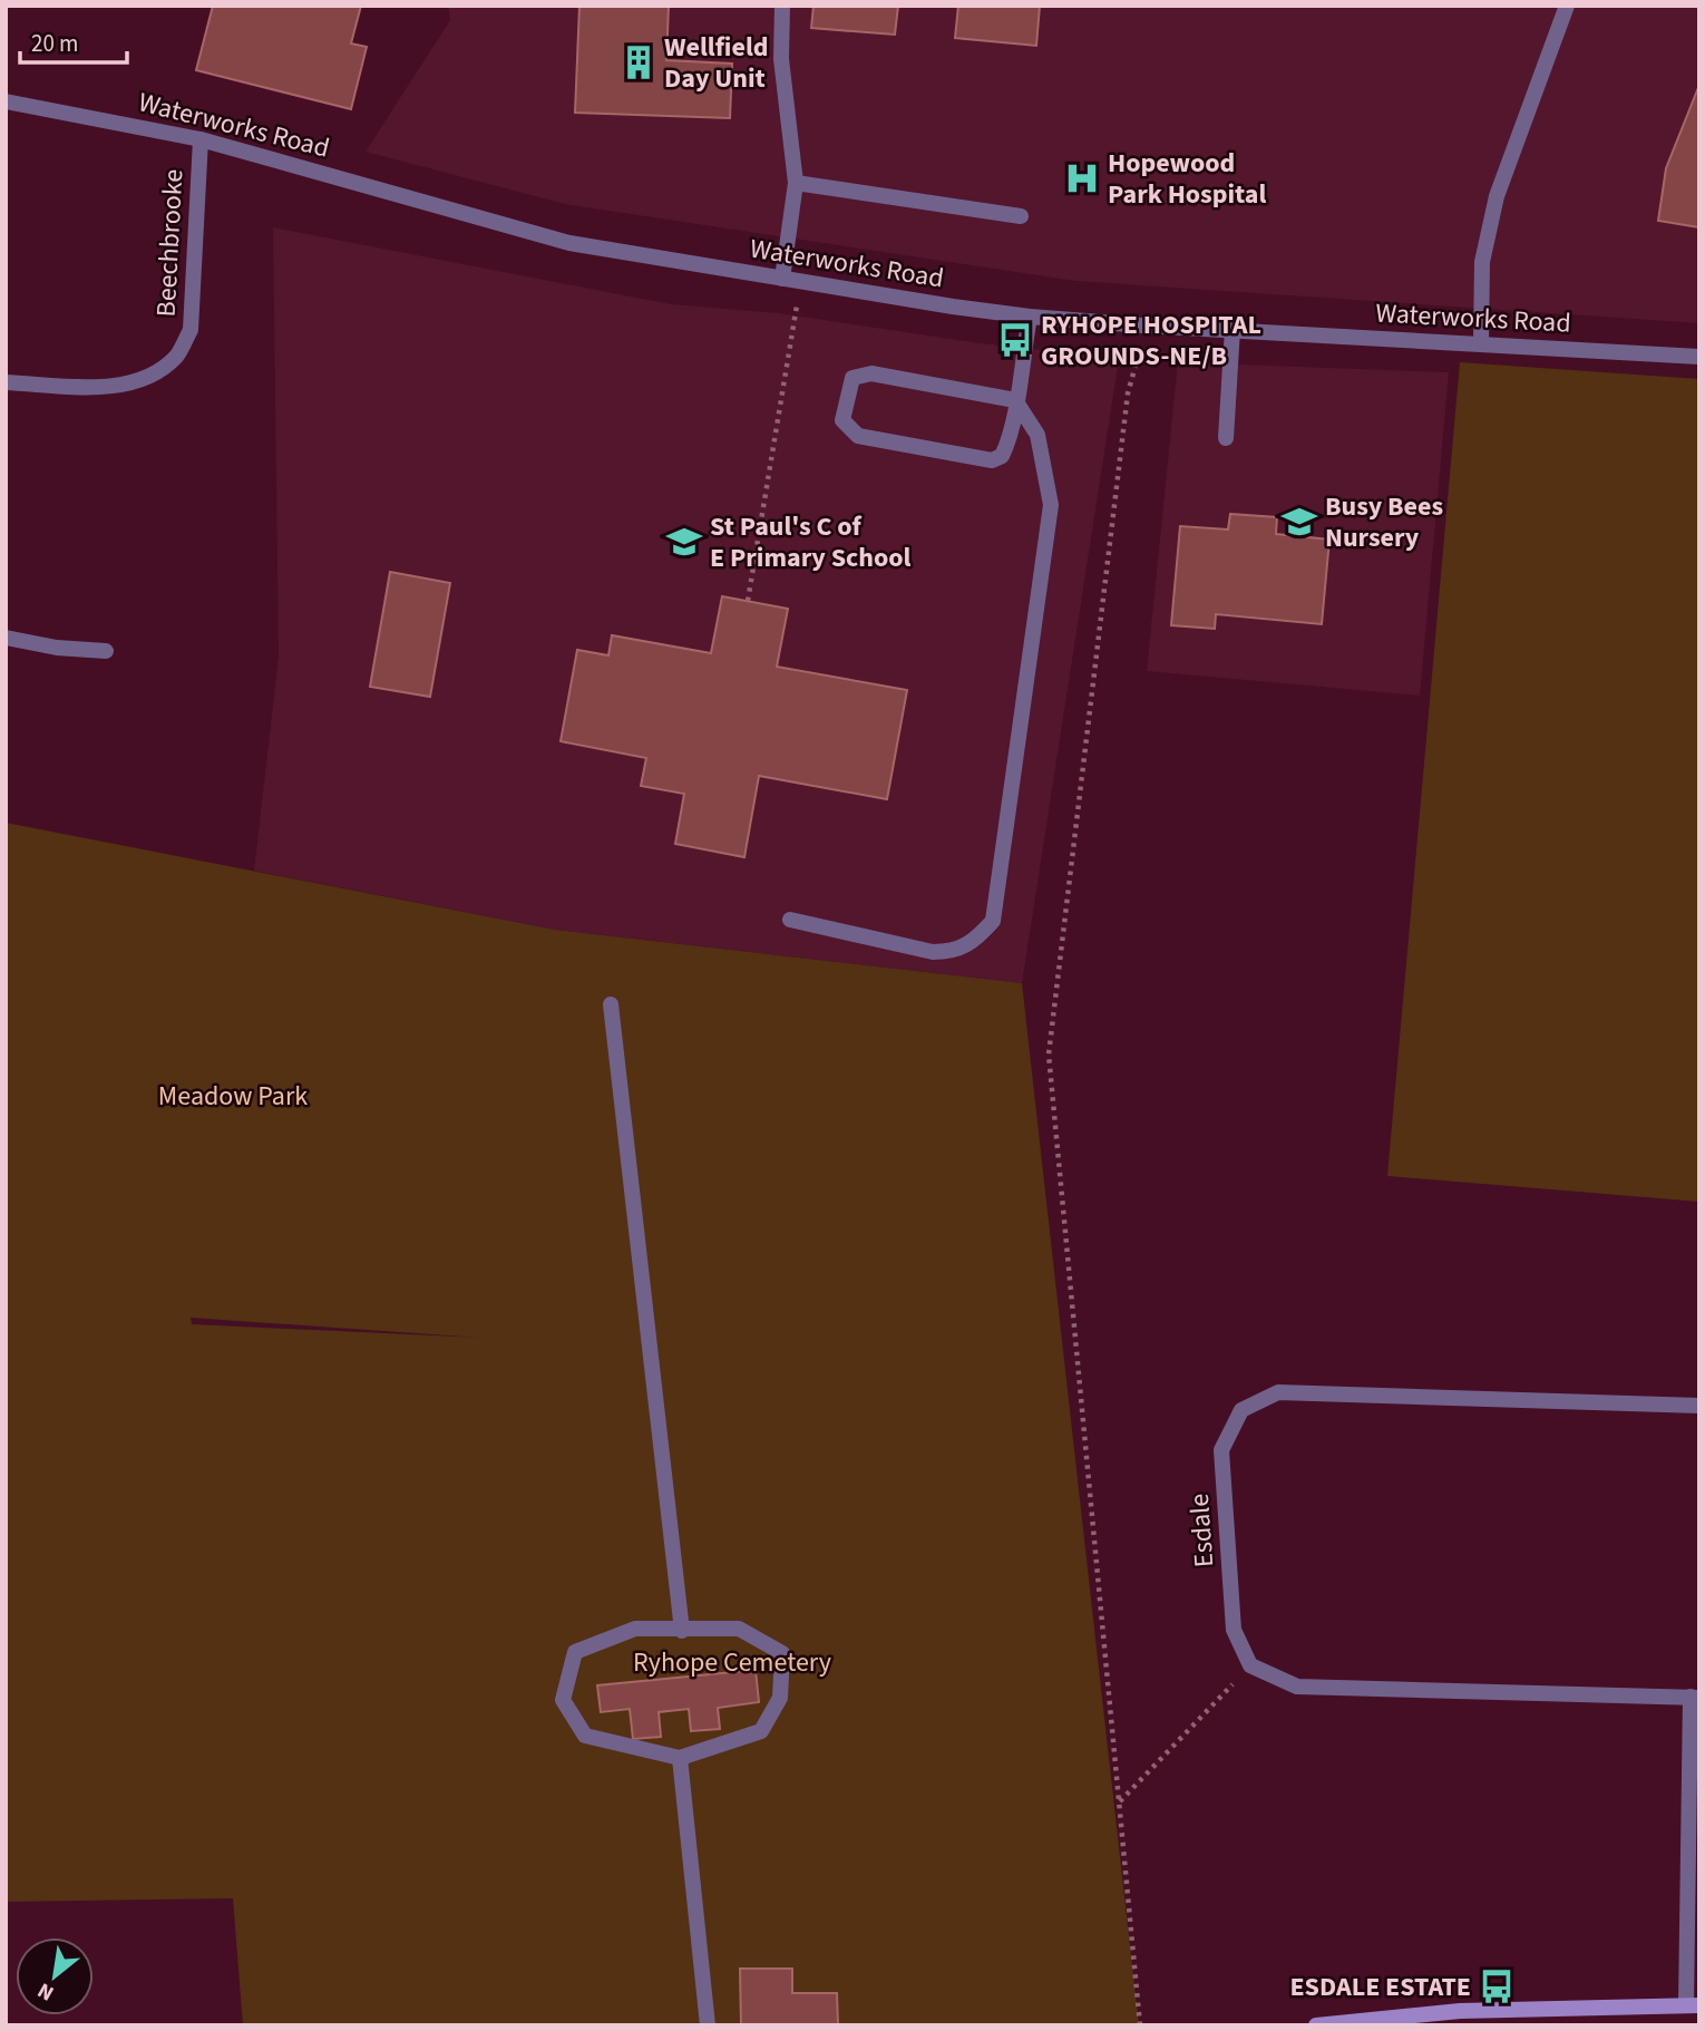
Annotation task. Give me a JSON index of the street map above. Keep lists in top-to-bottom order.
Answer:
{
  "streets": {
    "street": ["Waterworks Road", "Beechbrooke", "Esdale"]
  },
  "crossings": [
    ["Waterworks Road", "Beechbrooke"]
  ],
  "parks": ["Meadow Park", "Ryhope Cemetery"],
  "places": {
    "building": ["Wellfield Day Unit"],
    "hospital": ["Hopewood Park Hospital"],
    "bus stop": ["RYHOPE HOSPITAL GROUNDS-NE/B", "ESDALE ESTATE"],
    "school or university": ["Busy Bees Nursery", "St Paul's C of E Primary School"]
  },
  "scale_bar": "20 m",
  "north": "bottom left"
}
